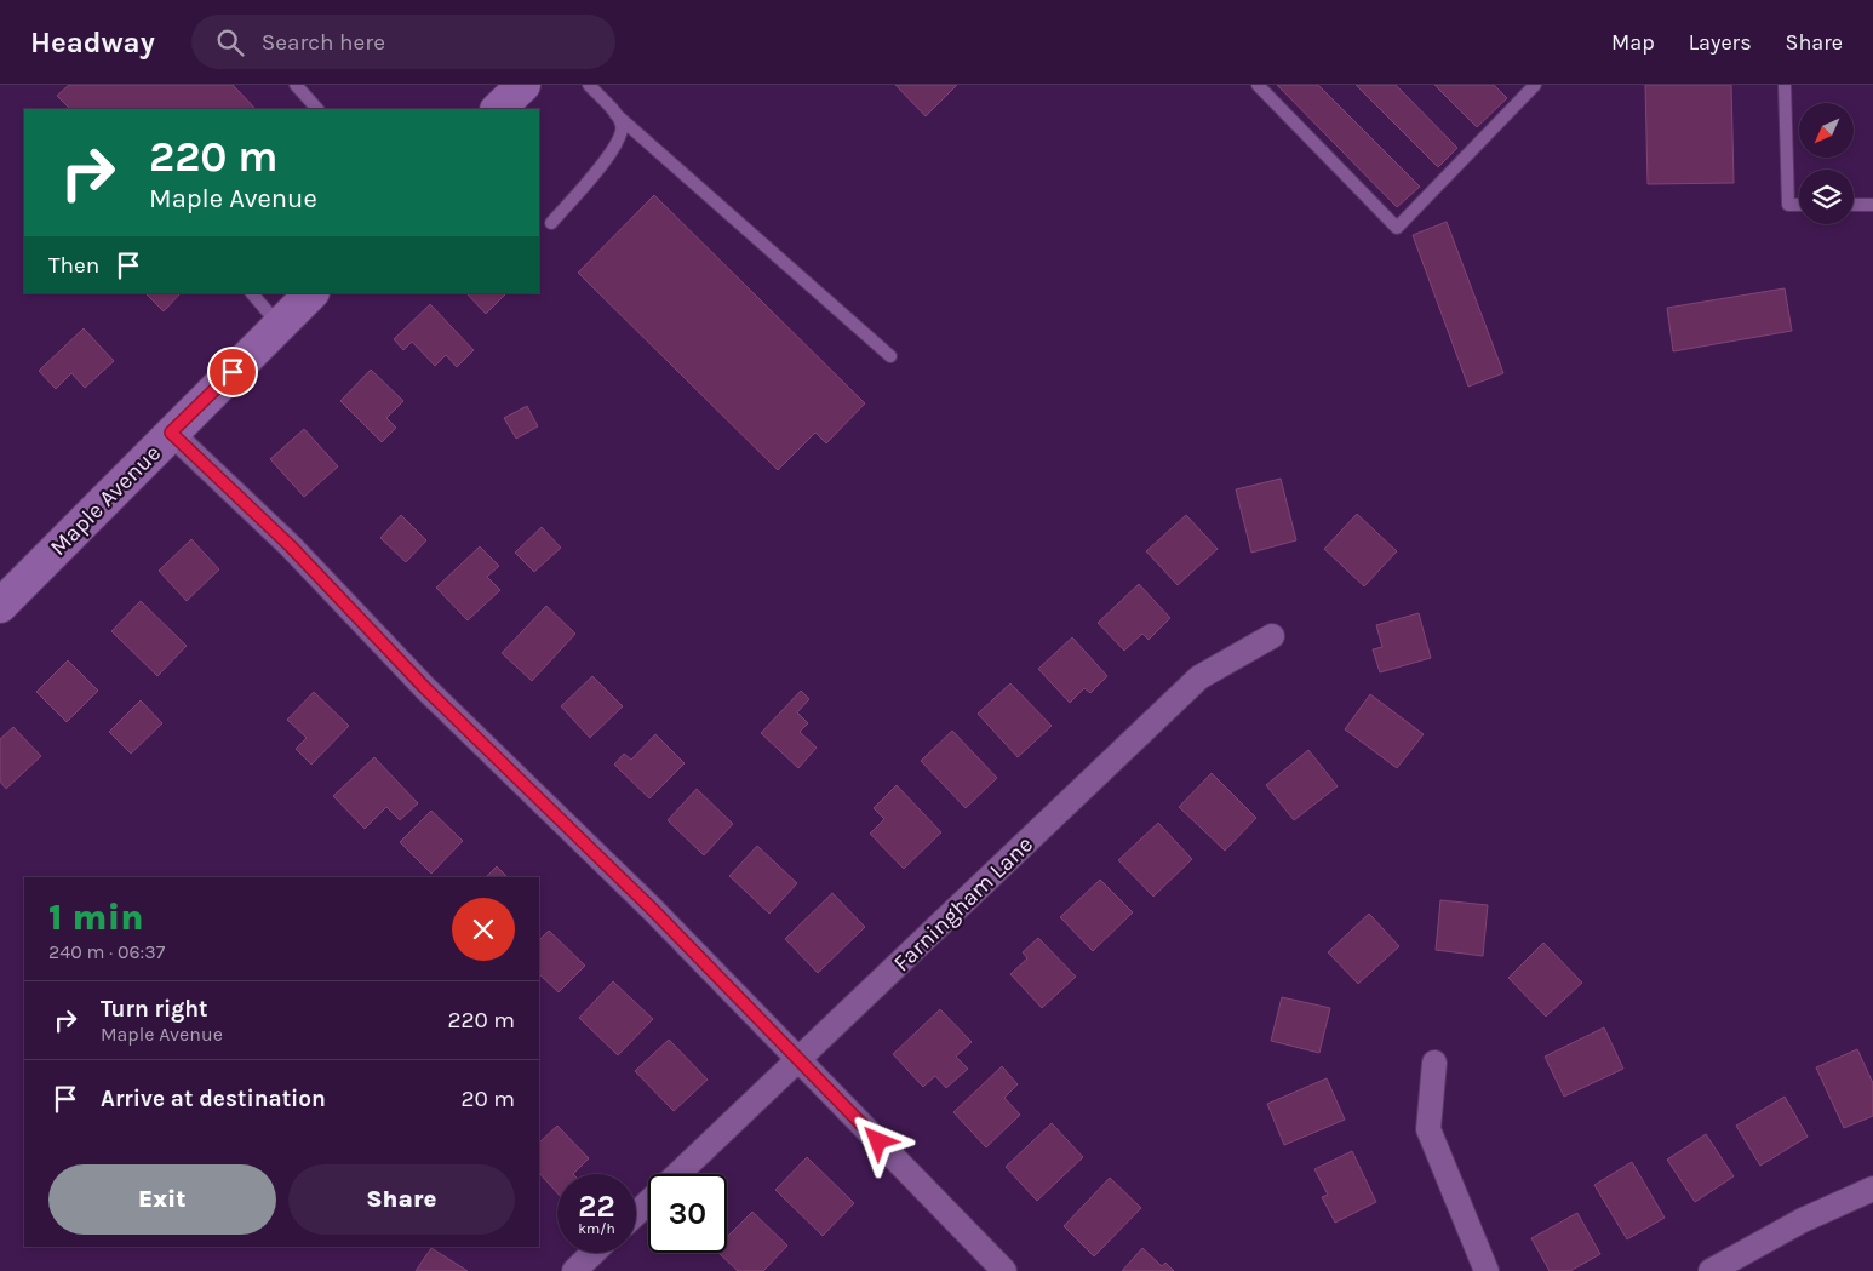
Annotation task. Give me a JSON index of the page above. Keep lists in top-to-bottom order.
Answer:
{
  "streets": {
    "main road": ["Maple Avenue"],
    "street": ["Farningham Lane"]
  },
  "north": "bottom left",
  "page": {
    "header": "Headway",
    "search": "Search here",
    "nav": ["Map", "Layers", "Share"],
    "turn": ["220 m", "Maple Avenue"],
    "then": "Then",
    "heading": ["1 min", "240 m · 06:37"],
    "list": [
      {
        "name": "Turn right",
        "note": "Maple Avenue",
        "value": "220 m"
      },
      {
        "name": "Arrive at destination",
        "value": "20 m"
      }
    ],
    "buttons": ["Exit", "Share"],
    "speed": "22 km/h",
    "limit": "30"
  }
}
